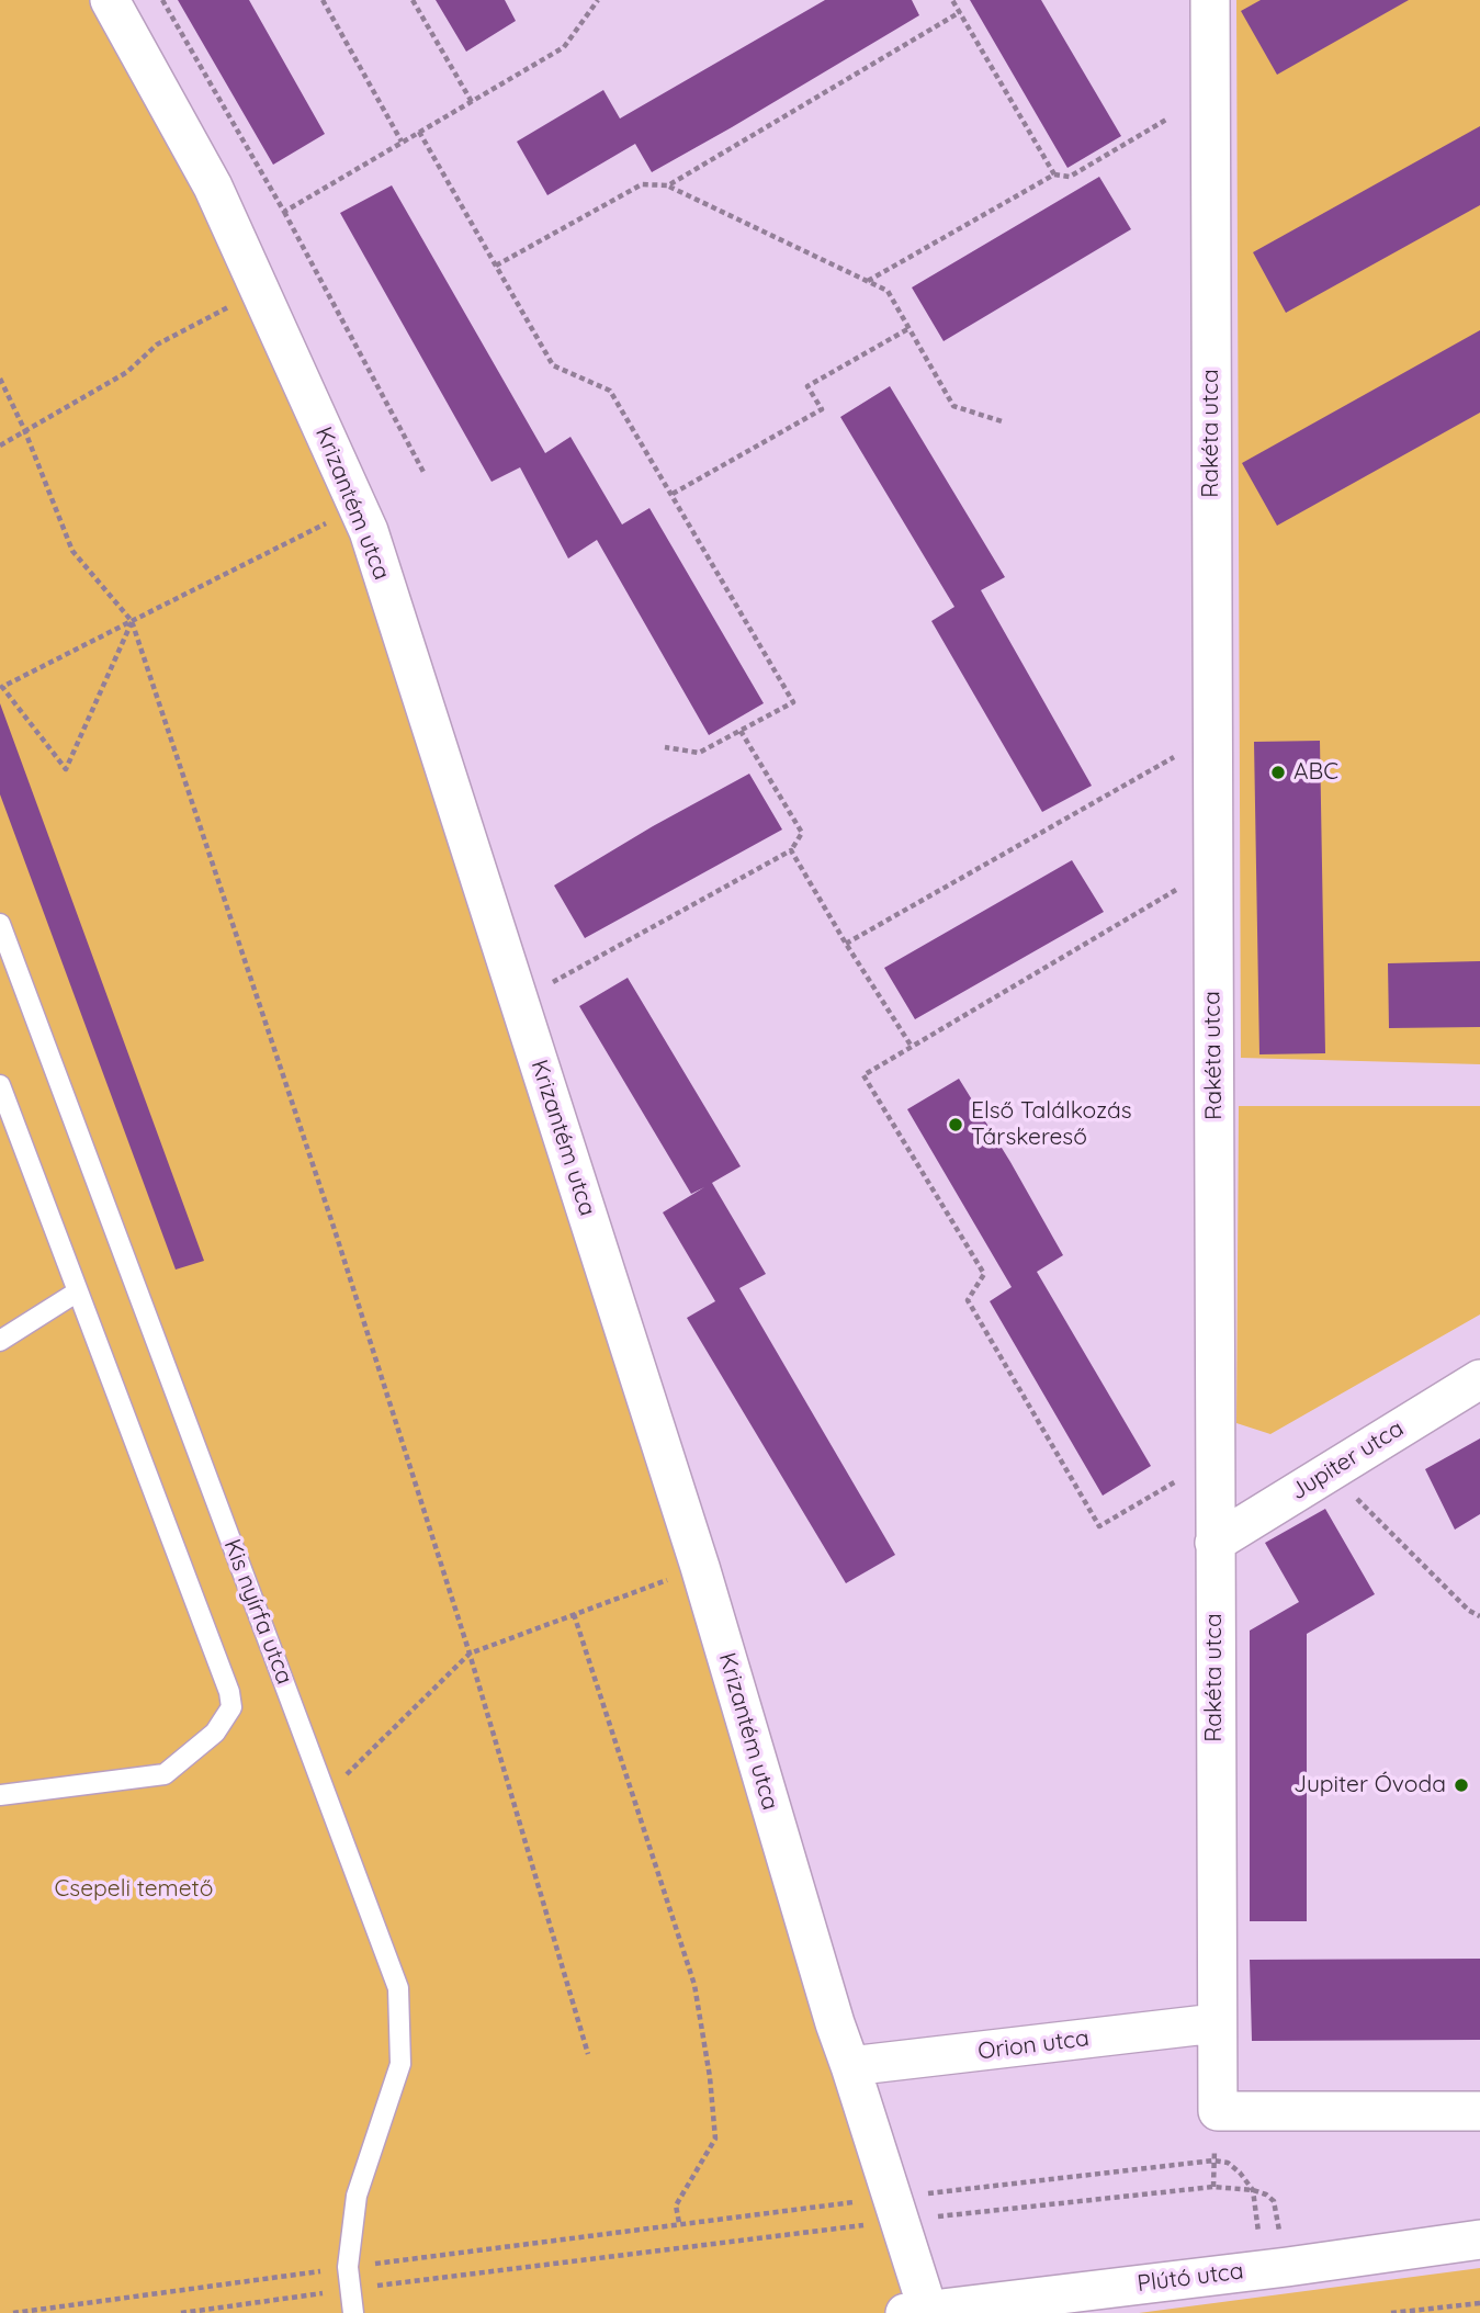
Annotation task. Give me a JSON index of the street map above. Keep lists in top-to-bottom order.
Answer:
{
  "streets": {
    "street": [
      "Rakéta utca",
      "Krizantém utca",
      "Jupiter utca",
      "Orion utca",
      "Plútó utca"
    ],
    "lane": ["Kis nyírfa utca"]
  },
  "crossings": [
    ["Rakéta utca", "Jupiter utca"],
    ["Rakéta utca", "Orion utca"],
    ["Krizantém utca", "Orion utca"],
    ["Krizantém utca", "Plútó utca"]
  ],
  "parks": ["Csepeli temető"],
  "places": ["ABC", "Első Találkozás Társkereső", "Jupiter Óvoda"]
}
